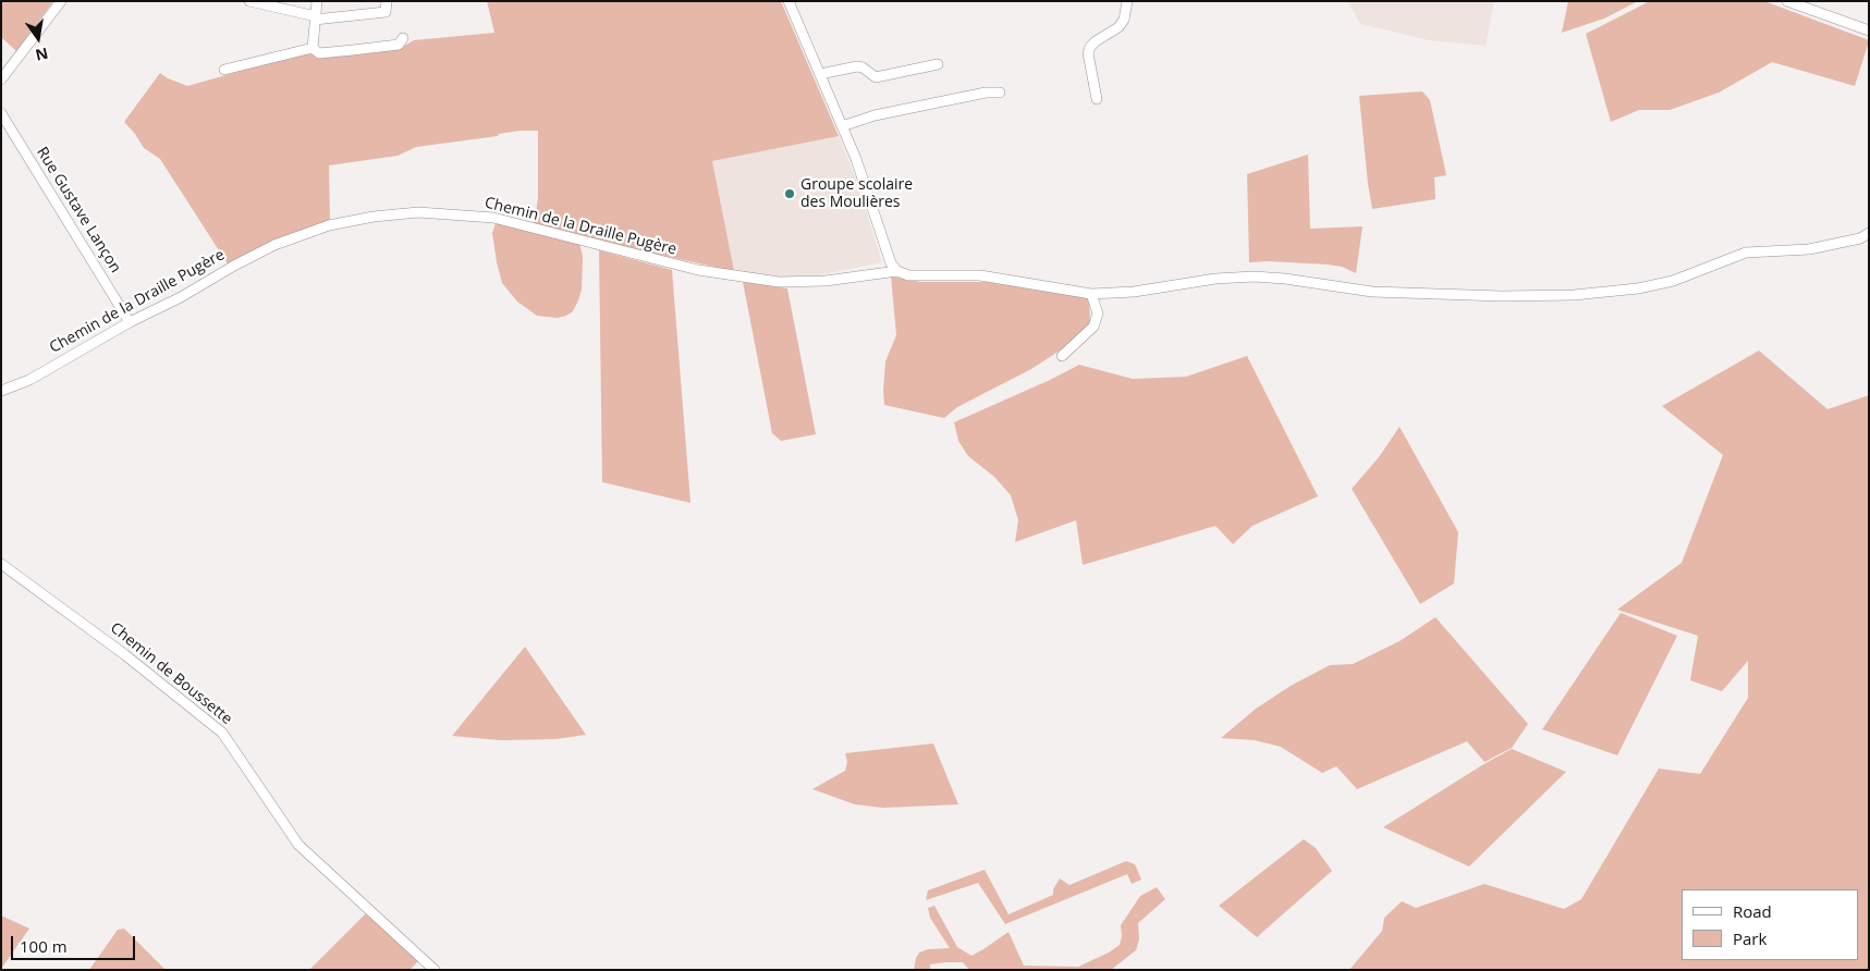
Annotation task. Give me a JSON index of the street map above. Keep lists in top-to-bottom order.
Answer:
{
  "streets": {
    "street": ["Rue Gustave Lançon", "Chemin de la Draille Pugère", "Chemin de Boussette"]
  },
  "crossings": [
    ["Rue Gustave Lançon", "Chemin de la Draille Pugère"]
  ],
  "places": ["Groupe scolaire des Moulières"],
  "legend": ["Road", "Park"],
  "scale_bar": "100 m",
  "north": "bottom"
}
